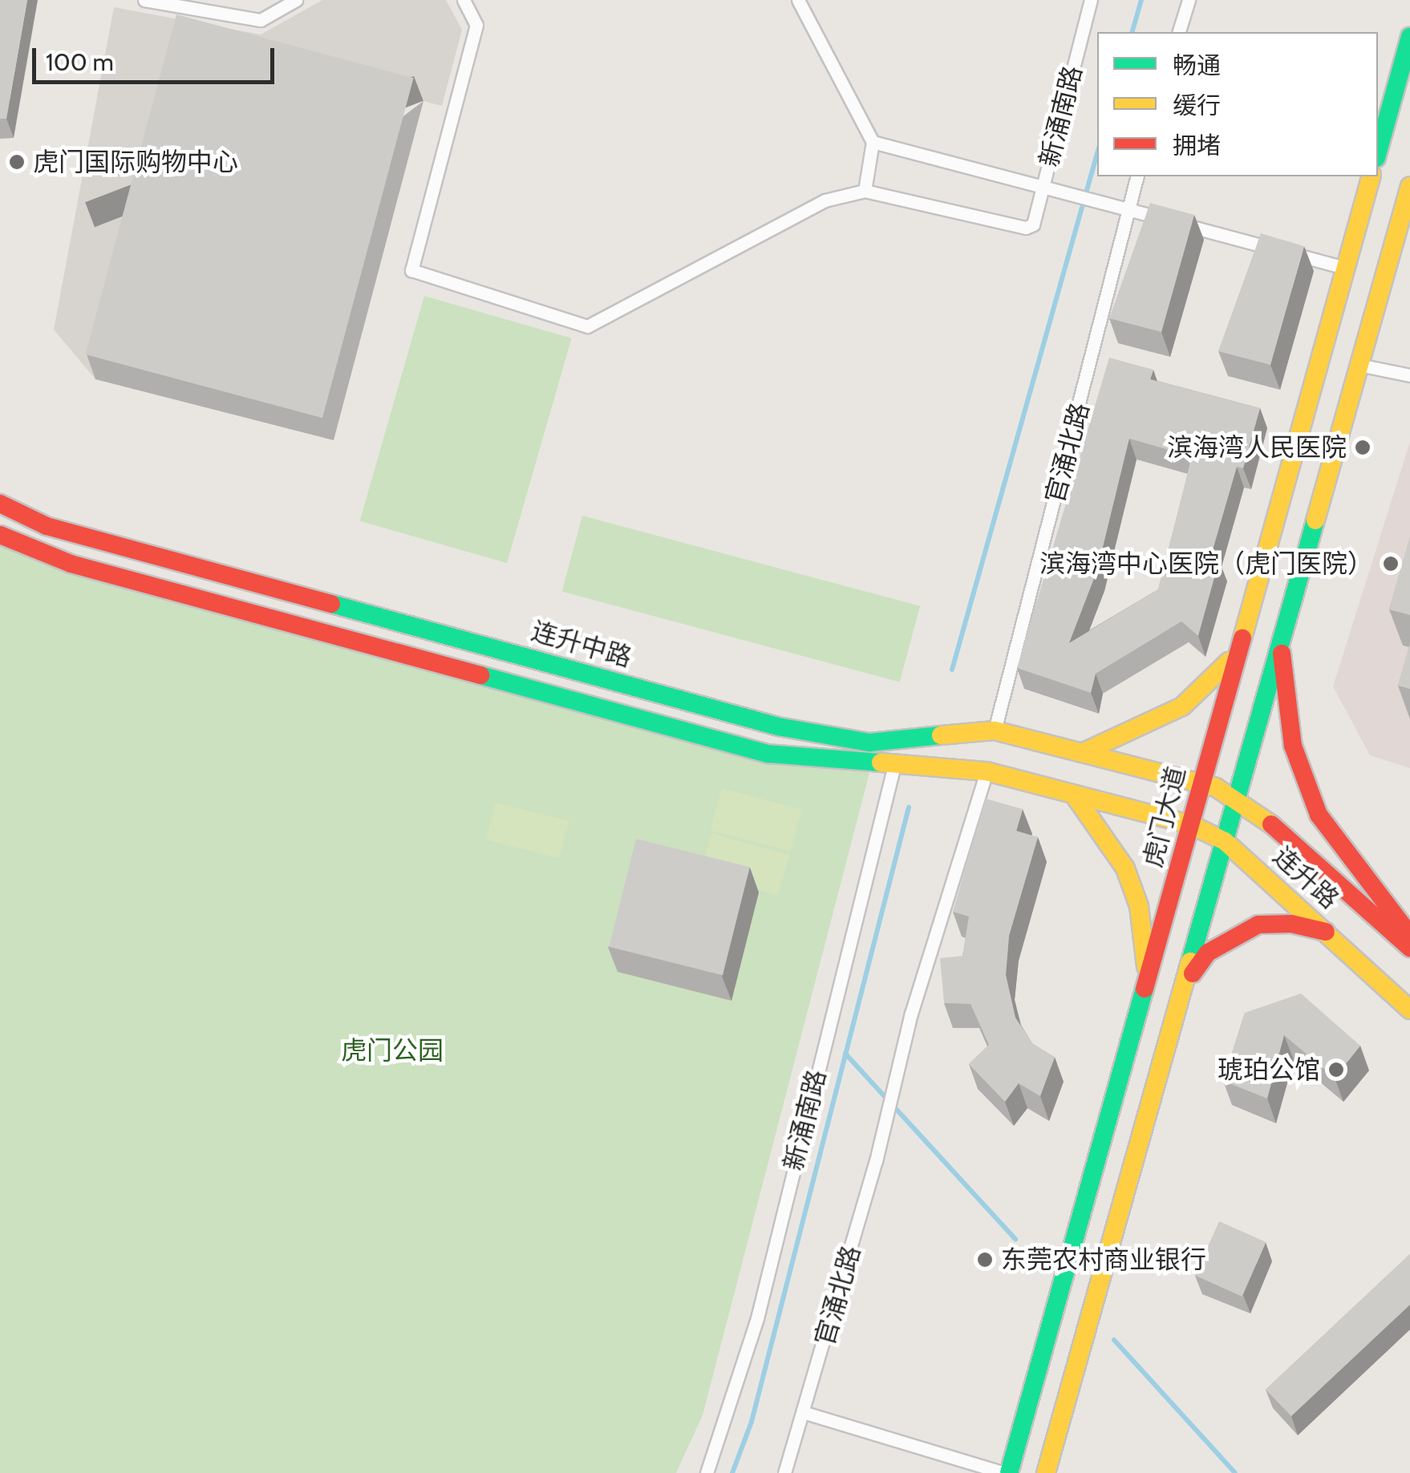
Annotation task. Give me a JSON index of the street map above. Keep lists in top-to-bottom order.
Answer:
{
  "streets": {
    "main road": ["连升中路", "虎门大道", "连升路"],
    "street": ["新涌南路", "官涌北路"]
  },
  "crossings": [
    ["官涌北路", "连升中路"],
    ["连升中路", "连升路"],
    ["虎门大道", "连升路"]
  ],
  "parks": ["虎门公园"],
  "places": [
    "虎门国际购物中心",
    "滨海湾人民医院",
    "滨海湾中心医院（虎门医院）",
    "琥珀公馆",
    "东莞农村商业银行"
  ],
  "legend": ["畅通", "缓行", "拥堵"],
  "scale_bar": "100 m"
}
